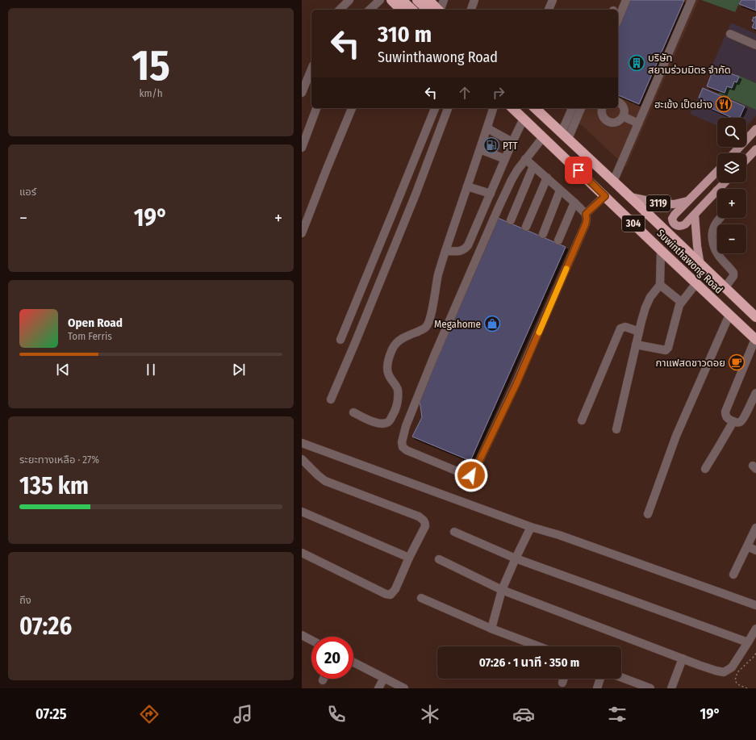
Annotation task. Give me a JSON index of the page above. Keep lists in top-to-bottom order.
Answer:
{
  "streets": {
    "highway": ["304", "Suwinthawong Road"],
    "main road": ["3119"]
  },
  "crossings": [
    ["3119", "Suwinthawong Road"]
  ],
  "places": {
    "building": ["บริษัท สยามร่วมมิตร จำกัด"],
    "restaurant": ["ฮะเข้ง เป็ดย่าง"],
    "fuel station": ["PTT"],
    "shop": ["Megahome"],
    "cafe": ["กาแฟสดชาวดอย"]
  },
  "page": {
    "tile": [
      ["15", "km/h"],
      "แอร์",
      ["ระยะทางเหลือ · 27%", "135 km"],
      ["ถึง", "07:26"]
    ],
    "turn": ["310 m", "Suwinthawong Road"],
    "map_buttons": ["+", "−"],
    "heat": ["−", "19°", "+"],
    "song": ["Open Road", "Tom Ferris"],
    "limit": "20",
    "trip": "07:26 · 1 นาที · 350 m",
    "tabs": ["07:25", "19°"]
  }
}
